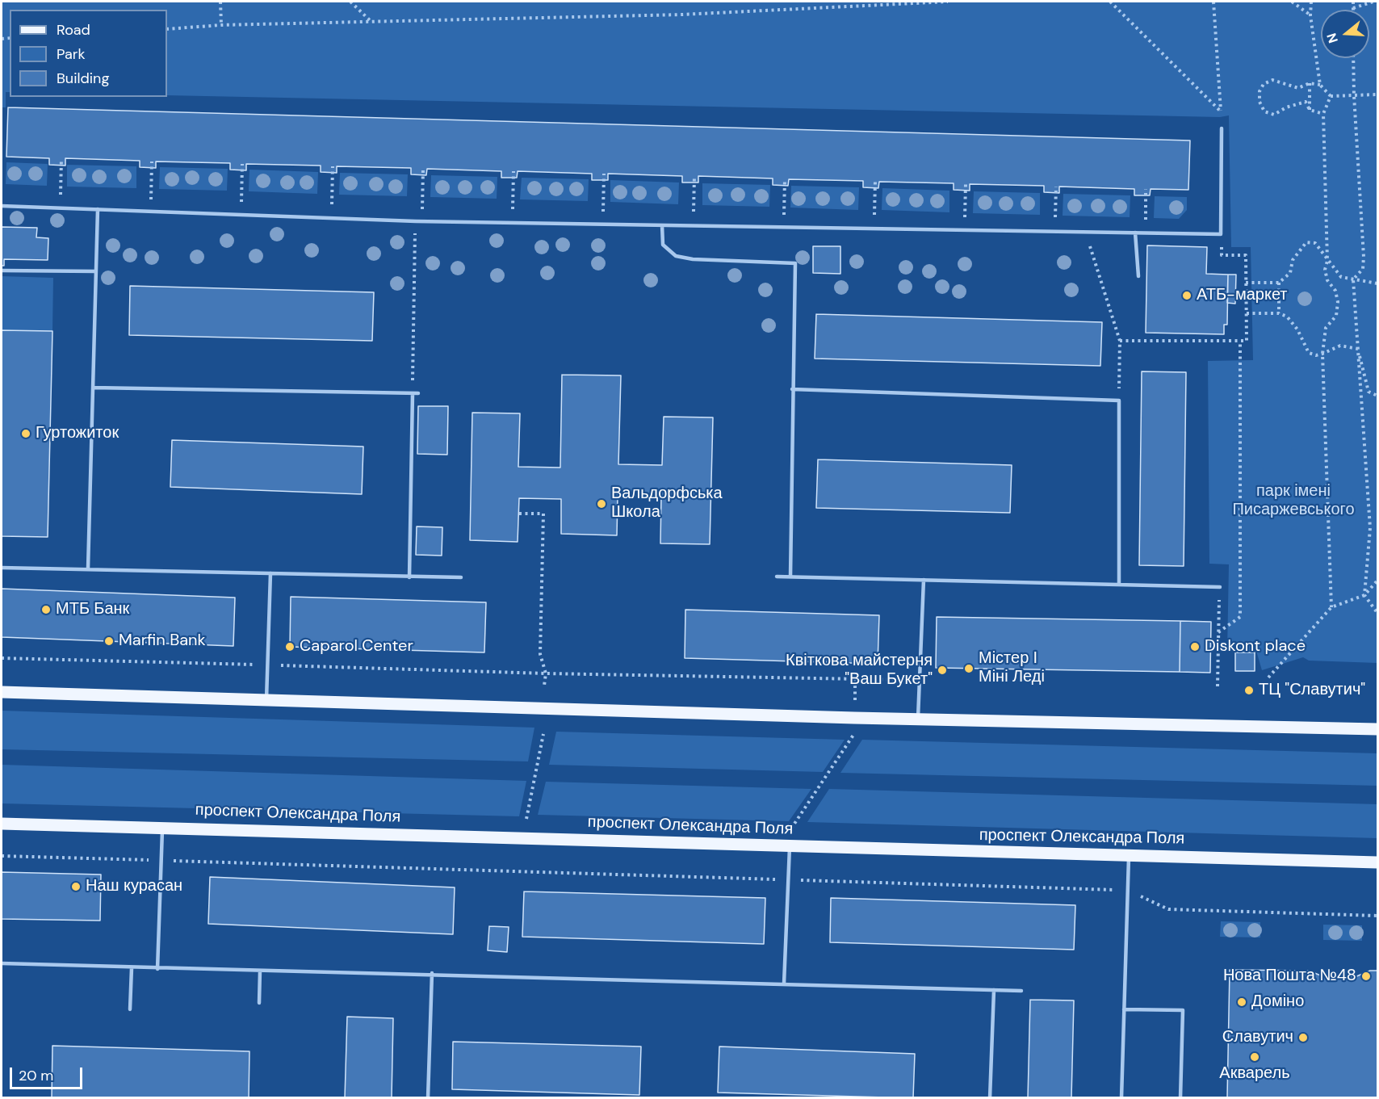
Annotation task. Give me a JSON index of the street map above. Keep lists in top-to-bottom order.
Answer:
{
  "streets": {
    "main road": ["проспект Олександра Поля"]
  },
  "parks": ["парк імені Писаржевського"],
  "places": [
    "АТБ-маркет",
    "Гуртожиток",
    "Вальдорфська Школа",
    "МТБ Банк",
    "Marfin Bank",
    "Caparol Center",
    "Diskont place",
    "Містер І Міні Леді",
    "Квіткова майстерня \"Ваш Букет\"",
    "ТЦ \"Славутич\"",
    "Наш курасан",
    "Нова Пошта №48",
    "Доміно",
    "Славутич",
    "Акварель"
  ],
  "legend": ["Road", "Park", "Building"],
  "scale_bar": "20 m",
  "north": "left"
}
